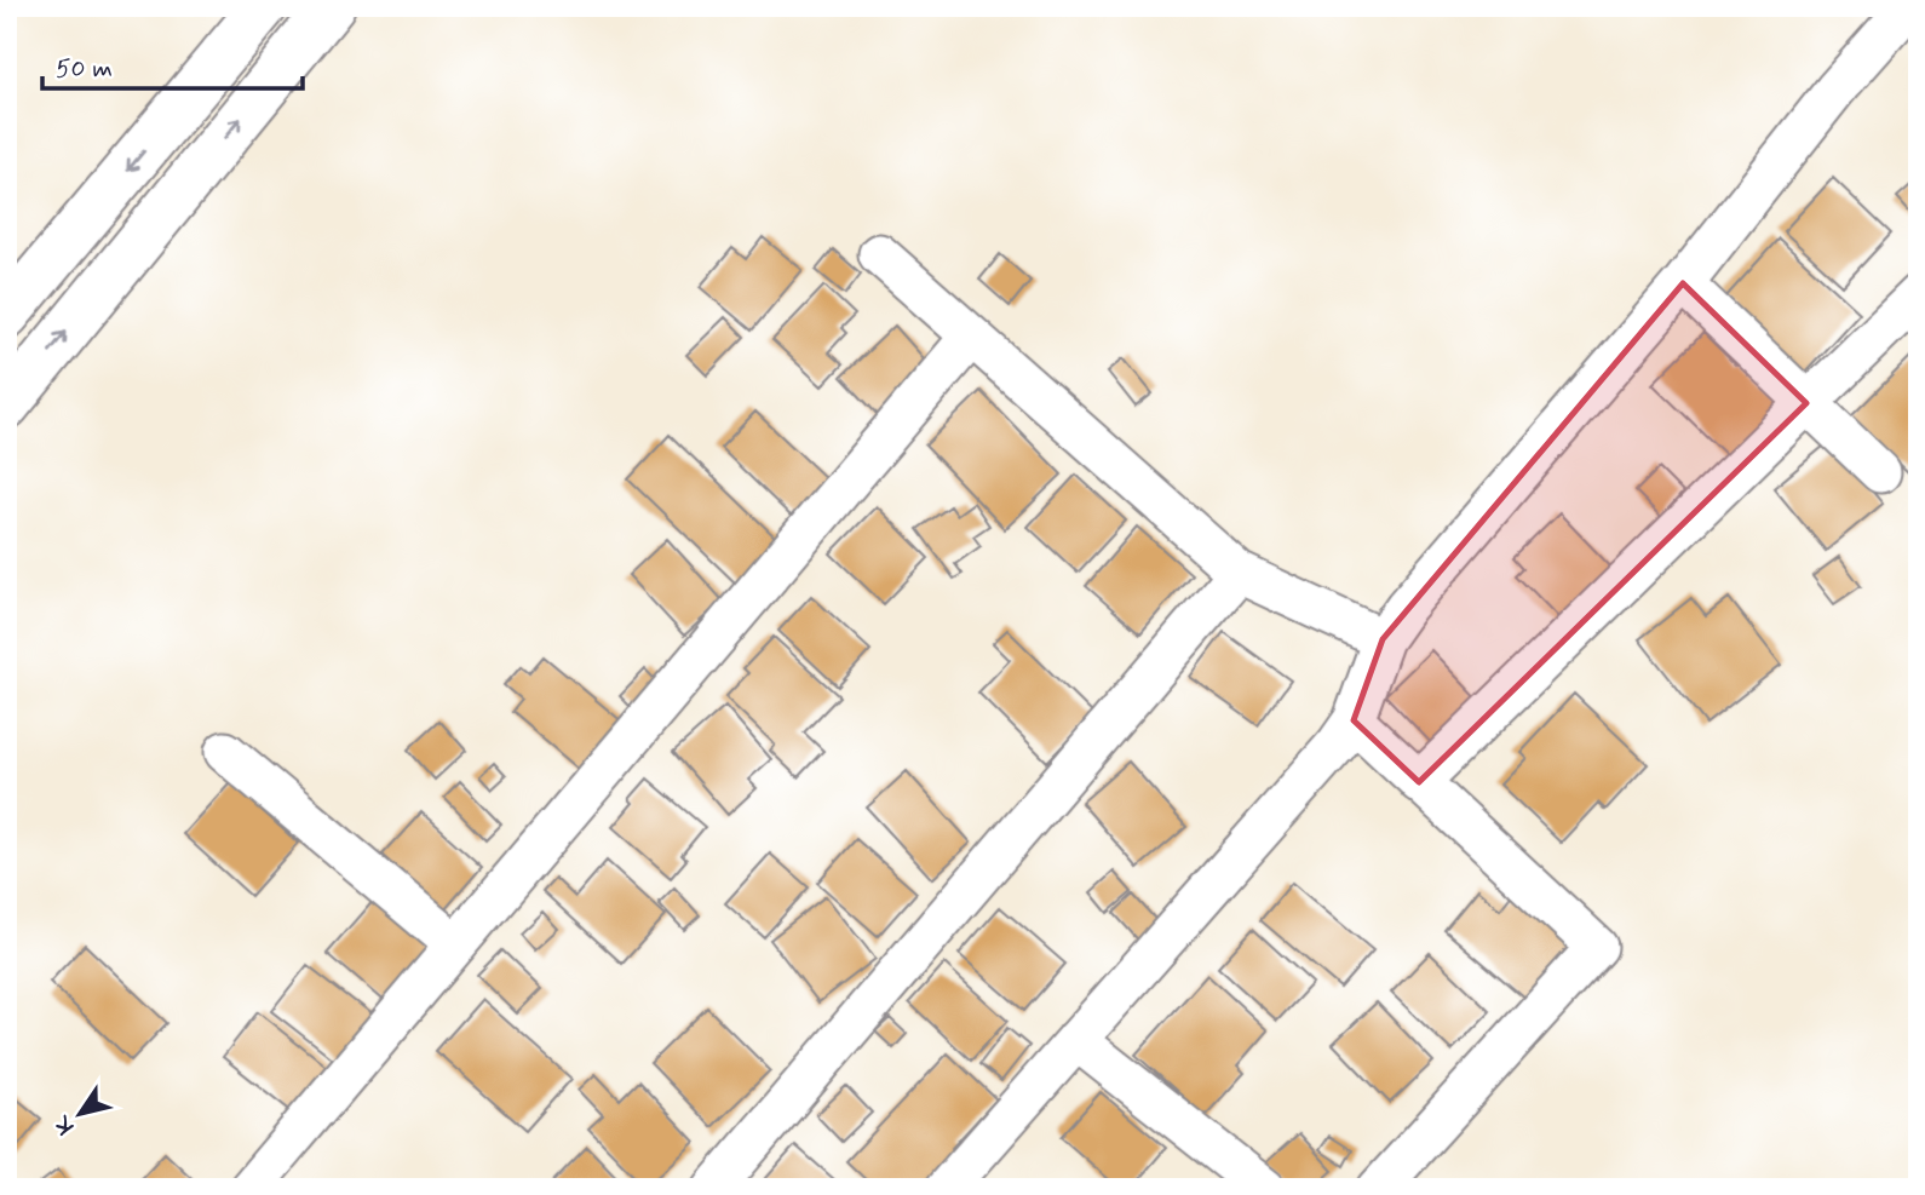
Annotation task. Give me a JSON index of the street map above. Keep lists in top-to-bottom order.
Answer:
{
  "scale_bar": "50 m",
  "north": "bottom left"
}
